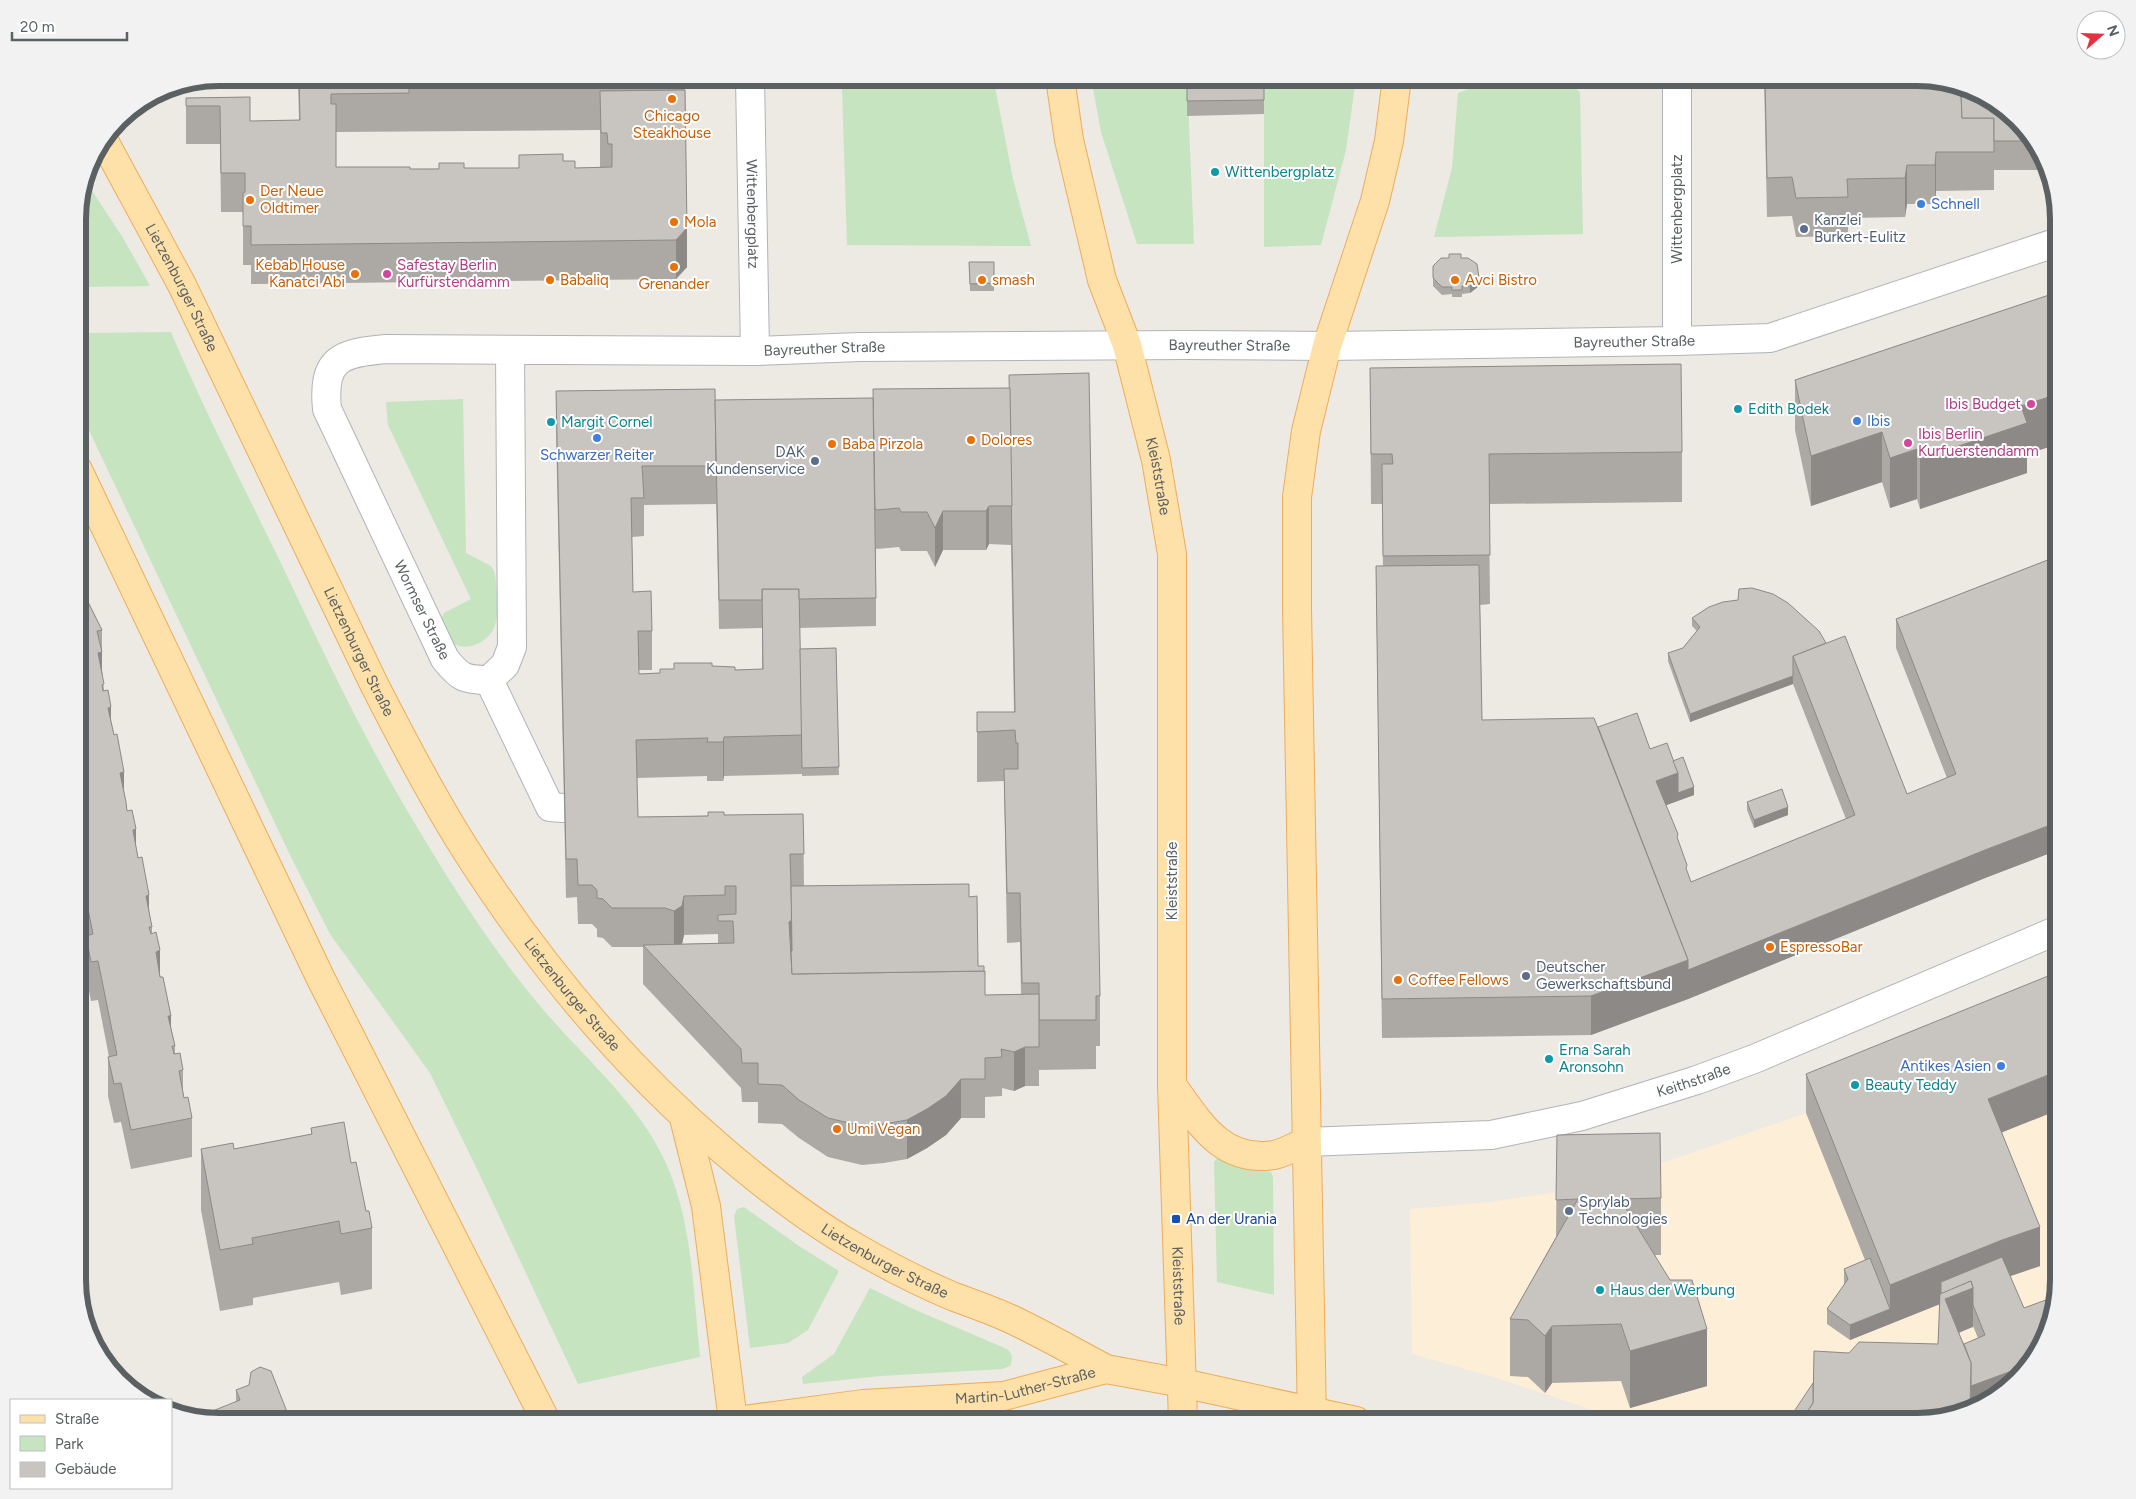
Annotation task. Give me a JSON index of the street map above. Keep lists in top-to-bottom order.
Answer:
{
  "streets": {
    "main road": ["Lietzenburger Straße", "Kleiststraße", "Martin-Luther-Straße"],
    "street": [
      "Wittenbergplatz",
      "Bayreuther Straße",
      "Wormser Straße",
      "Keithstraße"
    ]
  },
  "crossings": [
    ["Wittenbergplatz", "Bayreuther Straße"],
    ["Lietzenburger Straße", "Martin-Luther-Straße"],
    ["Bayreuther Straße", "Kleiststraße"],
    ["Bayreuther Straße", "Wormser Straße"],
    ["Kleiststraße", "Martin-Luther-Straße"]
  ],
  "places": {
    "other": [
      "Chicago Steakhouse",
      "Wittenbergplatz",
      "Der Neue Oldtimer",
      "Schnell",
      "Mola",
      "Kanzlei Burkert-Eulitz",
      "Grenander",
      "Kebab House Kanatci Abi",
      "Safestay Berlin Kurfürstendamm",
      "Babaliq",
      "smash",
      "Avci Bistro",
      "Ibis Budget",
      "Edith Bodek",
      "Ibis",
      "Margit Cornel",
      "Schwarzer Reiter",
      "Dolores",
      "Ibis Berlin Kurfuerstendamm",
      "Baba Pirzola",
      "DAK Kundenservice",
      "EspressoBar",
      "Deutscher Gewerkschaftsbund",
      "Coffee Fellows",
      "Erna Sarah Aronsohn",
      "Antikes Asien",
      "Beauty Teddy",
      "Umi Vegan",
      "Sprylab Technologies",
      "Haus der Werbung"
    ],
    "transit": ["An der Urania"]
  },
  "legend": ["Straße", "Park", "Gebäude"],
  "scale_bar": "20 m",
  "north": "right"
}
